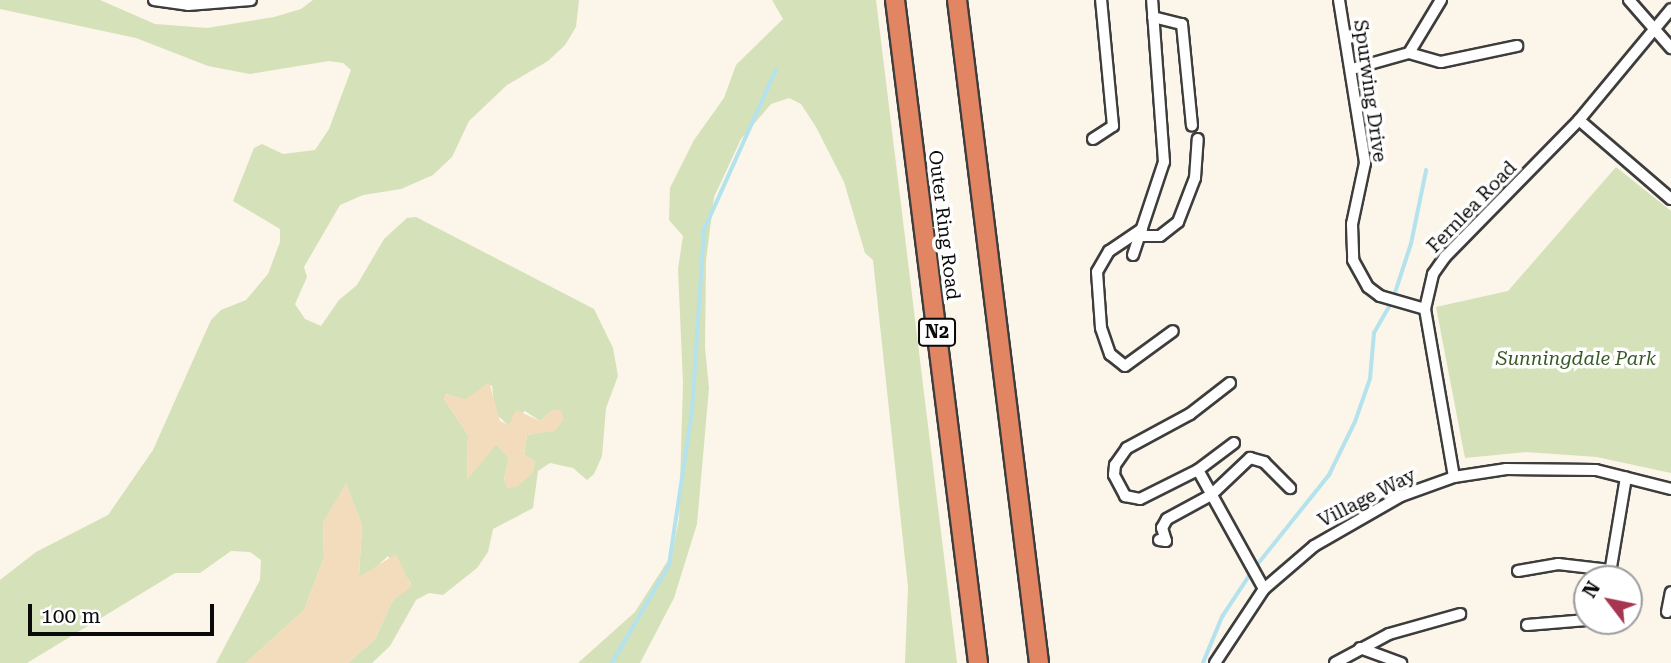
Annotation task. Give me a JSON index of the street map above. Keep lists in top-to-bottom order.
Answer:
{
  "streets": {
    "highway": ["Outer Ring Road", "N2"],
    "street": ["Spurwing Drive", "Fernlea Road", "Village Way"]
  },
  "crossings": [
    ["Spurwing Drive", "Fernlea Road"],
    ["Fernlea Road", "Village Way"]
  ],
  "parks": ["Sunningdale Park"],
  "scale_bar": "100 m",
  "north": "top left"
}
